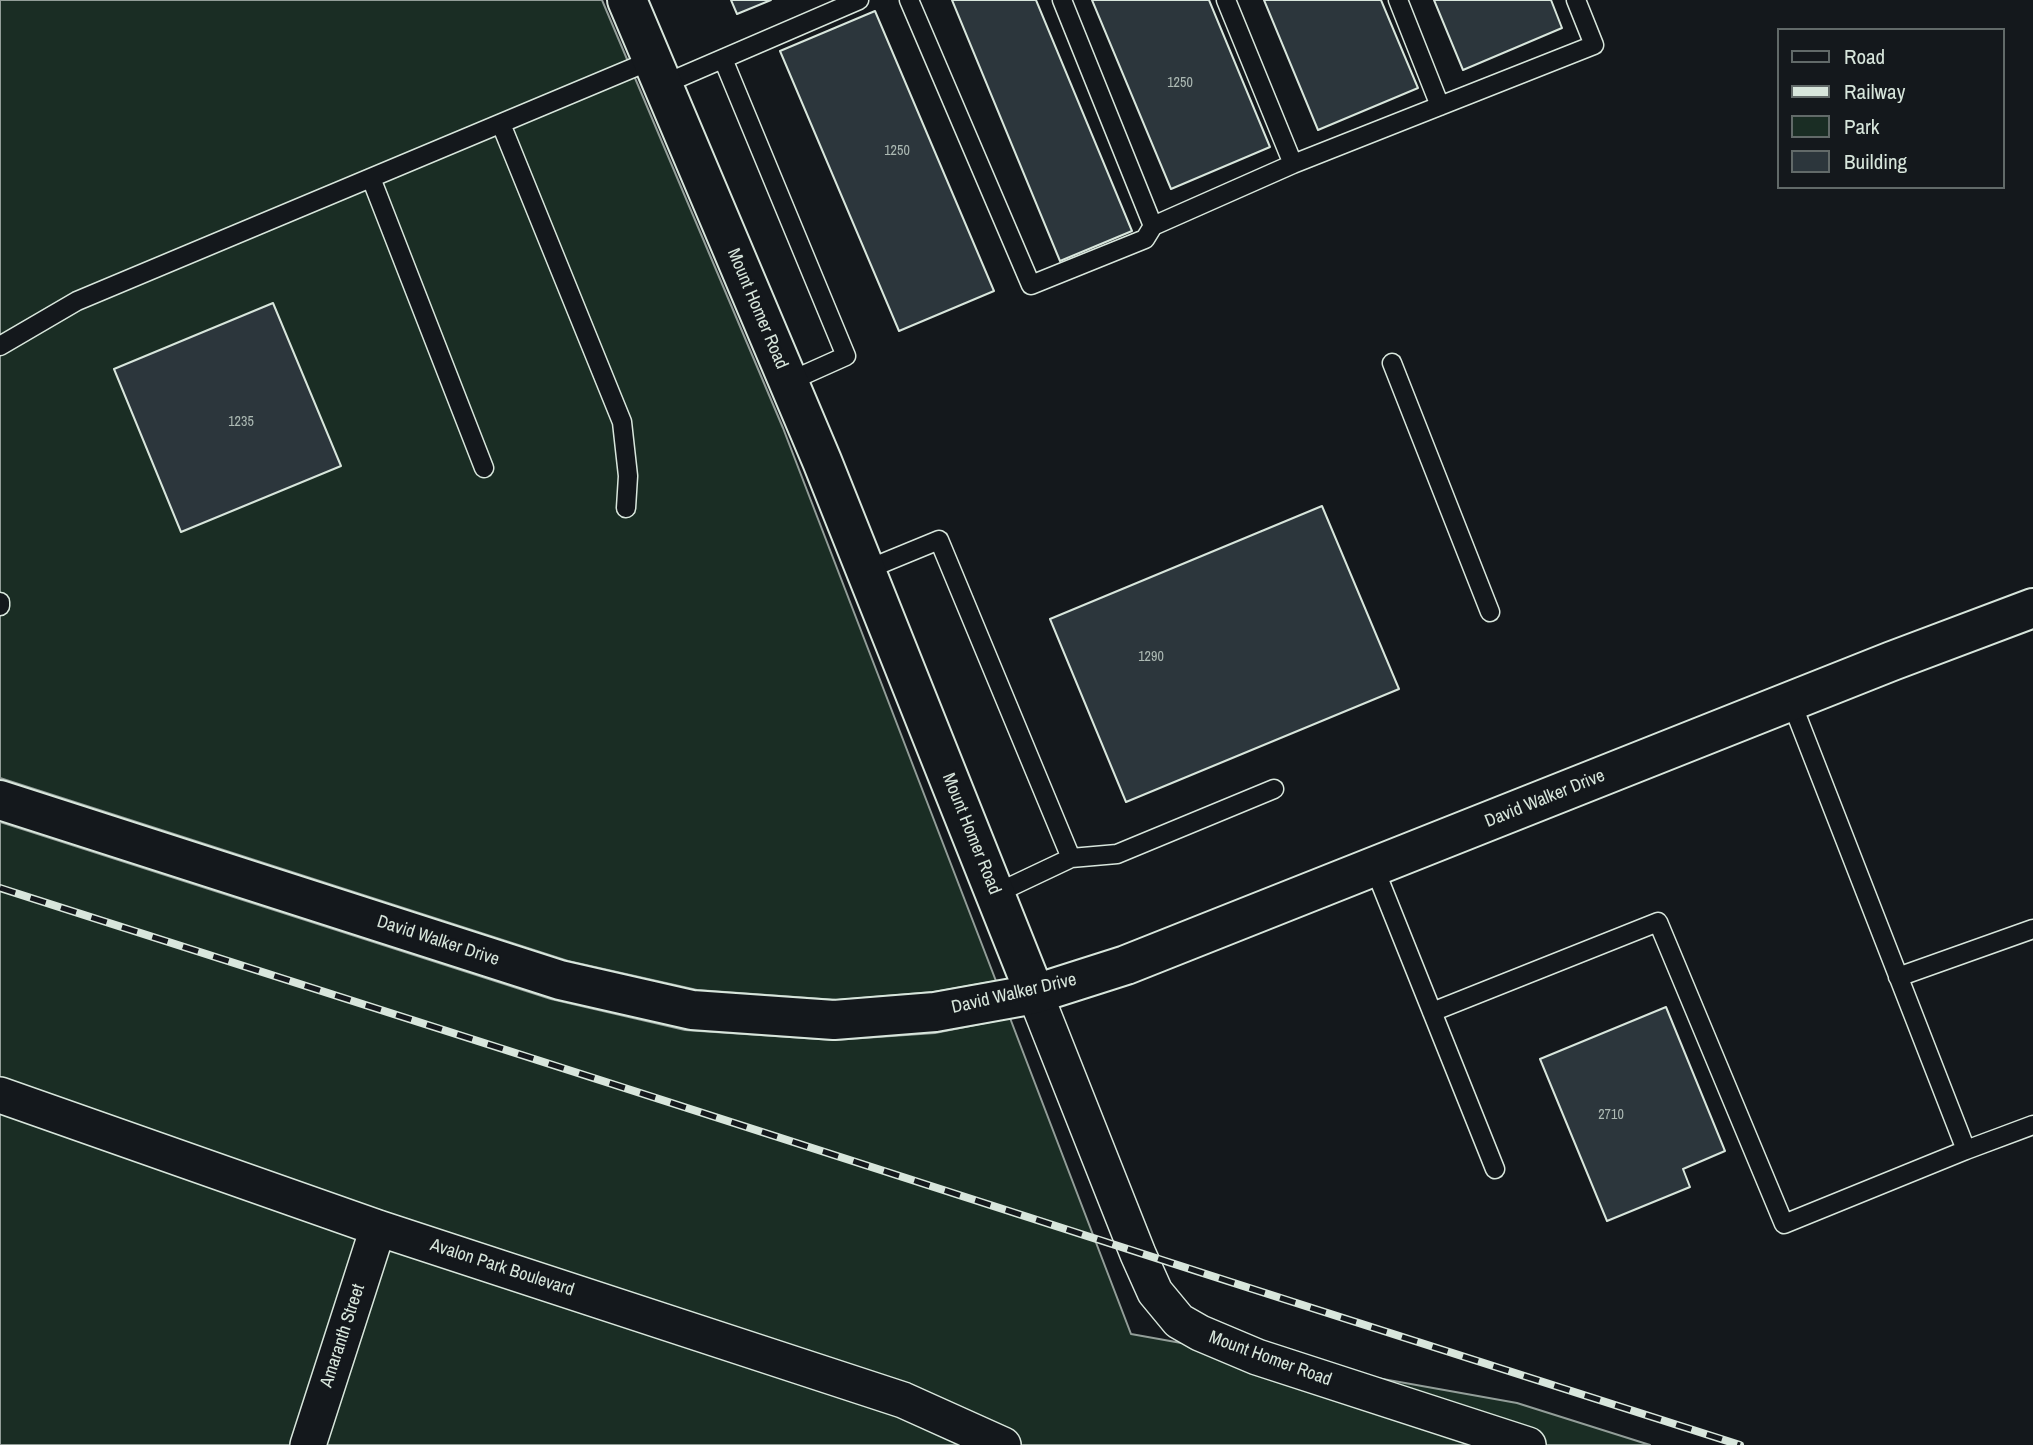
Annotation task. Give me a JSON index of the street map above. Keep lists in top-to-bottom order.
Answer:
{
  "streets": {
    "street": [
      "Mount Homer Road",
      "David Walker Drive",
      "Avalon Park Boulevard",
      "Amaranth Street"
    ]
  },
  "crossings": [
    ["Mount Homer Road", "David Walker Drive"],
    ["Avalon Park Boulevard", "Amaranth Street"]
  ],
  "house_numbers": [
    "1250",
    "1250",
    "1235",
    "1290",
    "2710"
  ],
  "legend": [
    "Road",
    "Railway",
    "Park",
    "Building"
  ]
}
